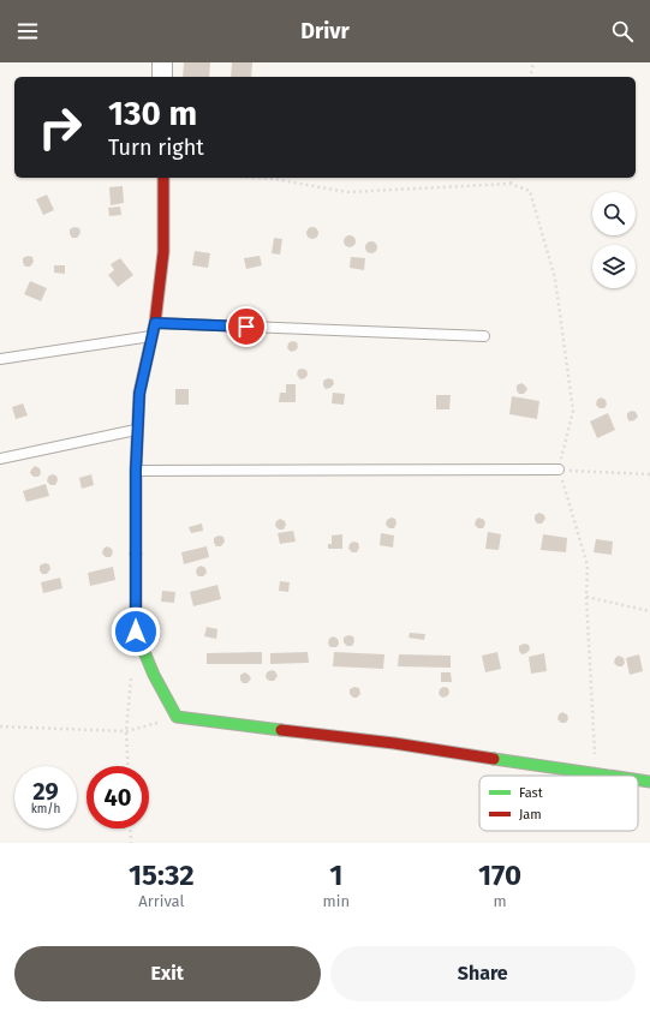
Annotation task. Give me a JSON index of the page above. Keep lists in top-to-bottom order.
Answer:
{
  "legend": ["Fast", "Jam"],
  "page": {
    "header": "Drivr",
    "turn": ["130 m", "Turn right"],
    "speed": "29 km/h",
    "limit": "40",
    "eta": [
      "15:32",
      "Arrival",
      "1",
      "min",
      "170",
      "m"
    ],
    "buttons": ["Exit", "Share"]
  }
}
